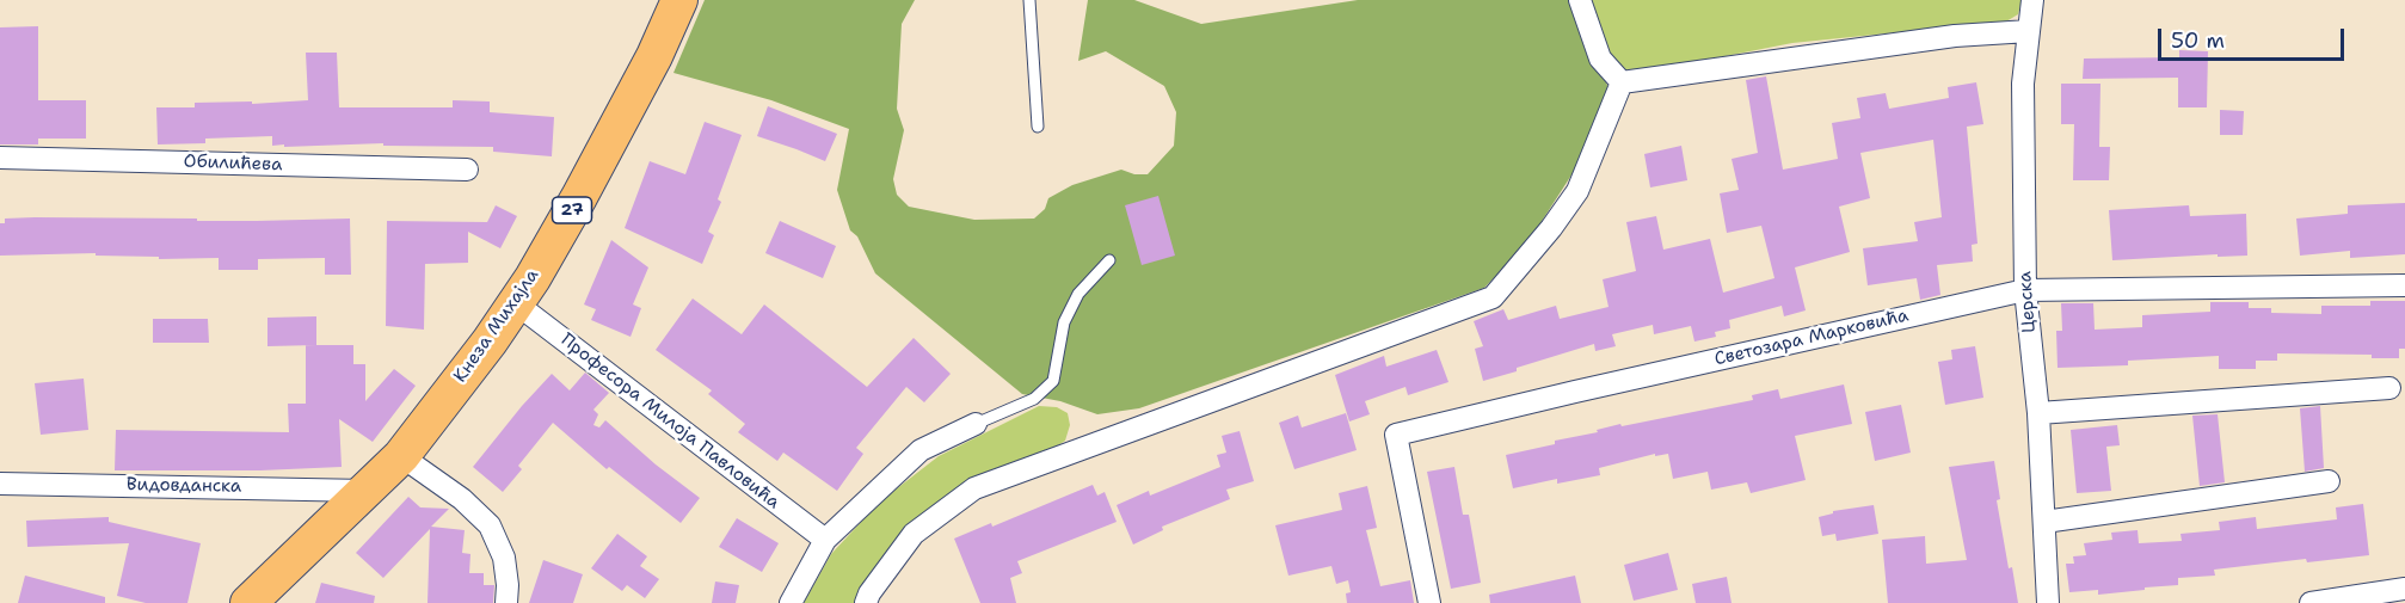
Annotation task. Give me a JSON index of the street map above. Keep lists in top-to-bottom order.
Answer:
{
  "streets": {
    "main road": ["27", "Кнеза Михајла"],
    "street": [
      "Обилићева",
      "Церска",
      "Светозара Марковића",
      "Професора Милоја Павловића",
      "Видовданска"
    ]
  },
  "crossings": [
    ["Церска", "Светозара Марковића"],
    ["Кнеза Михајла", "Професора Милоја Павловића"],
    ["Кнеза Михајла", "Видовданска"]
  ],
  "scale_bar": "50 m"
}
